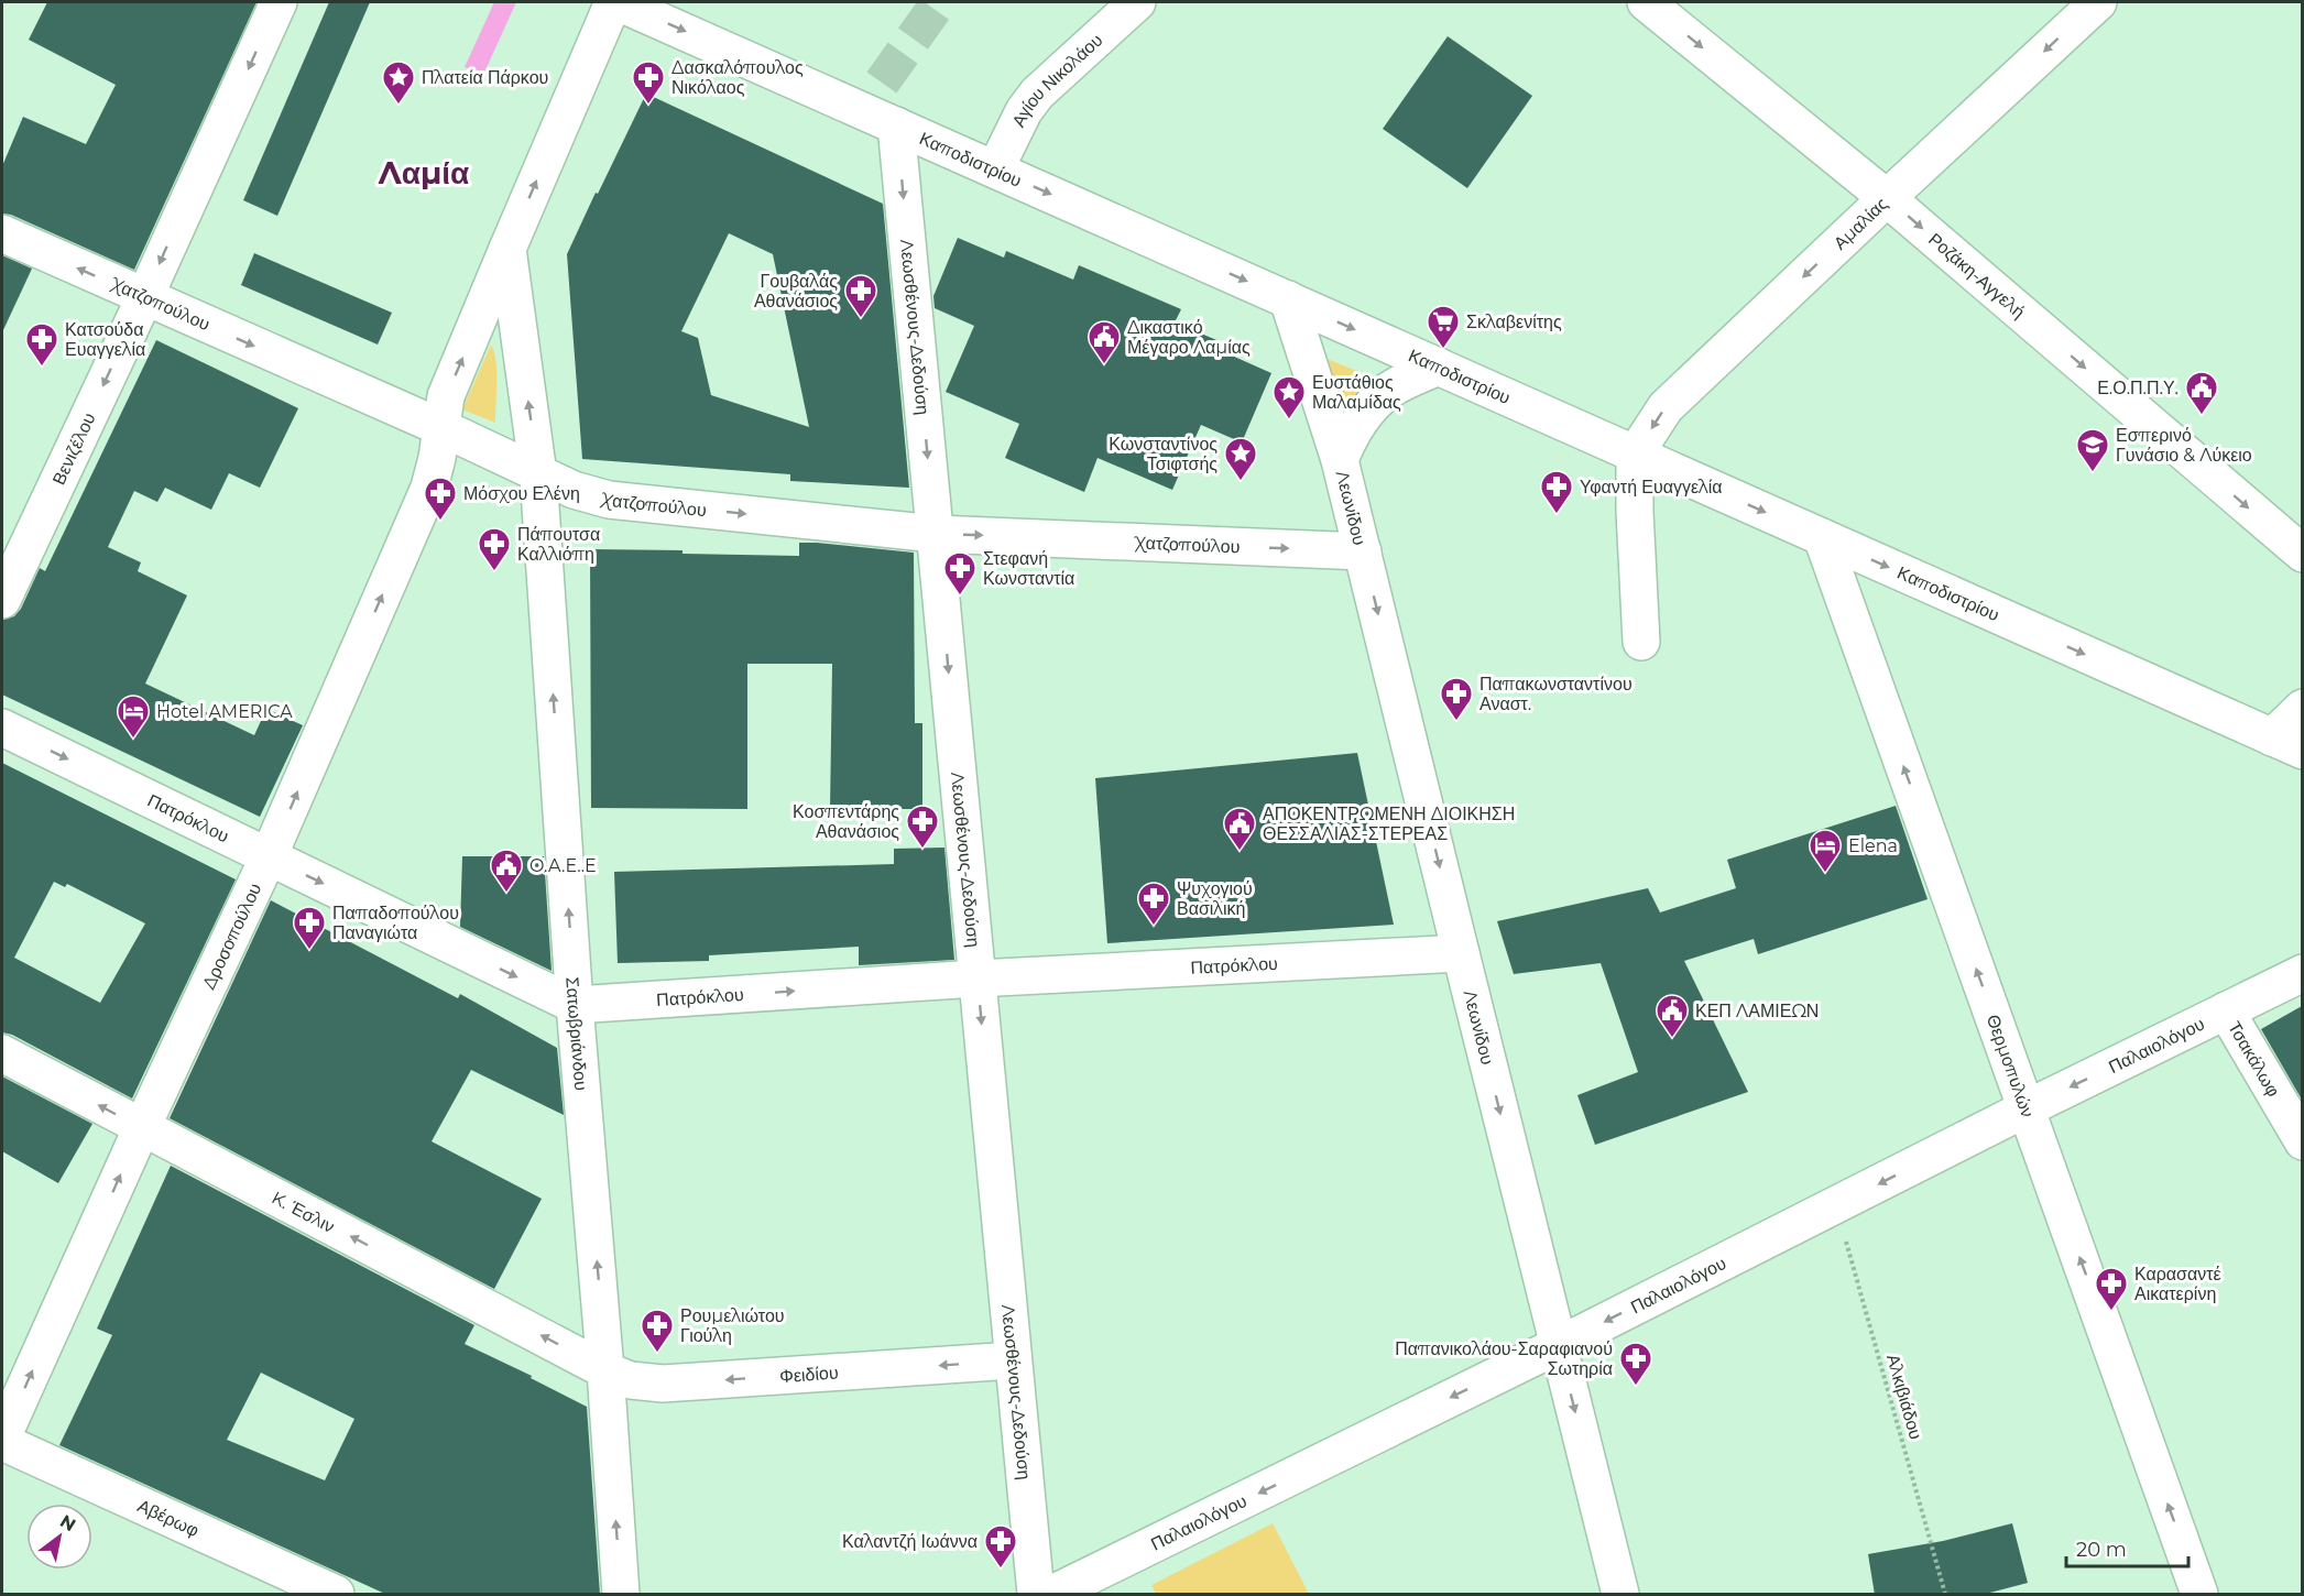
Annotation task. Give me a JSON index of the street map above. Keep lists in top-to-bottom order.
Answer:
{
  "streets": {
    "main road": [
      "Αγίου Νικολάου",
      "Καποδιστρίου",
      "Αμαλίας",
      "Ροζάκη-Αγγελή",
      "Χατζοπούλου",
      "Λεωσθένους-Δεδούση",
      "Βενιζέλου",
      "Λεωνίδου",
      "Πατρόκλου",
      "Δροσοπούλου",
      "Σατωβριάνδου",
      "Παλαιολόγου",
      "Τσακάλωφ",
      "Θερμοπυλών",
      "K. Έσλιν",
      "Φειδίου",
      "Αβέρωφ"
    ],
    "path": ["Αλκιβιάδου"]
  },
  "crossings": [
    ["Αγίου Νικολάου", "Καποδιστρίου"],
    ["Καποδιστρίου", "Αμαλίας"],
    ["Καποδιστρίου", "Λεωσθένους-Δεδούση"],
    ["Καποδιστρίου", "Λεωνίδου"],
    ["Καποδιστρίου", "Θερμοπυλών"],
    ["Αμαλίας", "Ροζάκη-Αγγελή"],
    ["Χατζοπούλου", "Λεωσθένους-Δεδούση"],
    ["Χατζοπούλου", "Βενιζέλου"],
    ["Χατζοπούλου", "Λεωνίδου"],
    ["Χατζοπούλου", "Δροσοπούλου"],
    ["Χατζοπούλου", "Σατωβριάνδου"],
    ["Λεωσθένους-Δεδούση", "Πατρόκλου"],
    ["Λεωσθένους-Δεδούση", "Φειδίου"],
    ["Λεωνίδου", "Πατρόκλου"],
    ["Λεωνίδου", "Παλαιολόγου"],
    ["Πατρόκλου", "Δροσοπούλου"],
    ["Πατρόκλου", "Σατωβριάνδου"],
    ["Δροσοπούλου", "Σατωβριάνδου"],
    ["Δροσοπούλου", "K. Έσλιν"],
    ["Δροσοπούλου", "Αβέρωφ"],
    ["Σατωβριάνδου", "K. Έσλιν"],
    ["Σατωβριάνδου", "Φειδίου"],
    ["Παλαιολόγου", "Τσακάλωφ"],
    ["Παλαιολόγου", "Θερμοπυλών"],
    ["Παλαιολόγου", "Αλκιβιάδου"],
    ["K. Έσλιν", "Φειδίου"]
  ],
  "one_way": [
    "Καποδιστρίου",
    "Αμαλίας",
    "Ροζάκη-Αγγελή",
    "Λεωσθένους-Δεδούση",
    "Βενιζέλου",
    "Λεωνίδου",
    "Πατρόκλου",
    "Δροσοπούλου",
    "Σατωβριάνδου",
    "Παλαιολόγου",
    "Θερμοπυλών",
    "K. Έσλιν",
    "Φειδίου"
  ],
  "districts": ["Λαμία"],
  "places": {
    "place": ["Πλατεία Πάρκου", "Ευστάθιος Μαλαμίδας", "Κωνσταντίνος Τσιφτσής"],
    "pharmacy": [
      "Δασκαλόπουλος Νικόλαος",
      "Γουβαλάς Αθανάσιος",
      "Κατσούδα Ευαγγελία",
      "Υφαντή Ευαγγελία",
      "Μόσχου Ελένη",
      "Πάπουτσα Καλλιόπη",
      "Στεφανή Κωνσταντία",
      "Παπακωνσταντίνου Αναστ.",
      "Κοσπεντάρης Αθανάσιος",
      "Ψυχογιού Βασιλική",
      "Παπαδοπούλου Παναγιώτα",
      "Καρασαντέ Αικατερίνη",
      "Ρουμελιώτου Γιούλη",
      "Παπανικολάου-Σαραφιανού Σωτηρία",
      "Καλαντζή Ιωάννα"
    ],
    "supermarket": ["Σκλαβενίτης"],
    "public building": [
      "Δικαστικό Μέγαρο Λαμίας",
      "Ε.Ο.Π.Π.Υ.",
      "ΑΠΟΚΕΝΤΡΩΜΕΝΗ ΔΙΟΙΚΗΣΗ ΘΕΣΣΑΛΙΑΣ-ΣΤΕΡΕΑΣ",
      "O.A.E..E",
      "ΚΕΠ ΛΑΜΙΕΩΝ"
    ],
    "school or university": ["Εσπερινό Γυνάσιο & Λύκειο"],
    "hotel": ["Hotel AMERICA", "Elena"]
  },
  "scale_bar": "20 m",
  "north": "top right"
}
